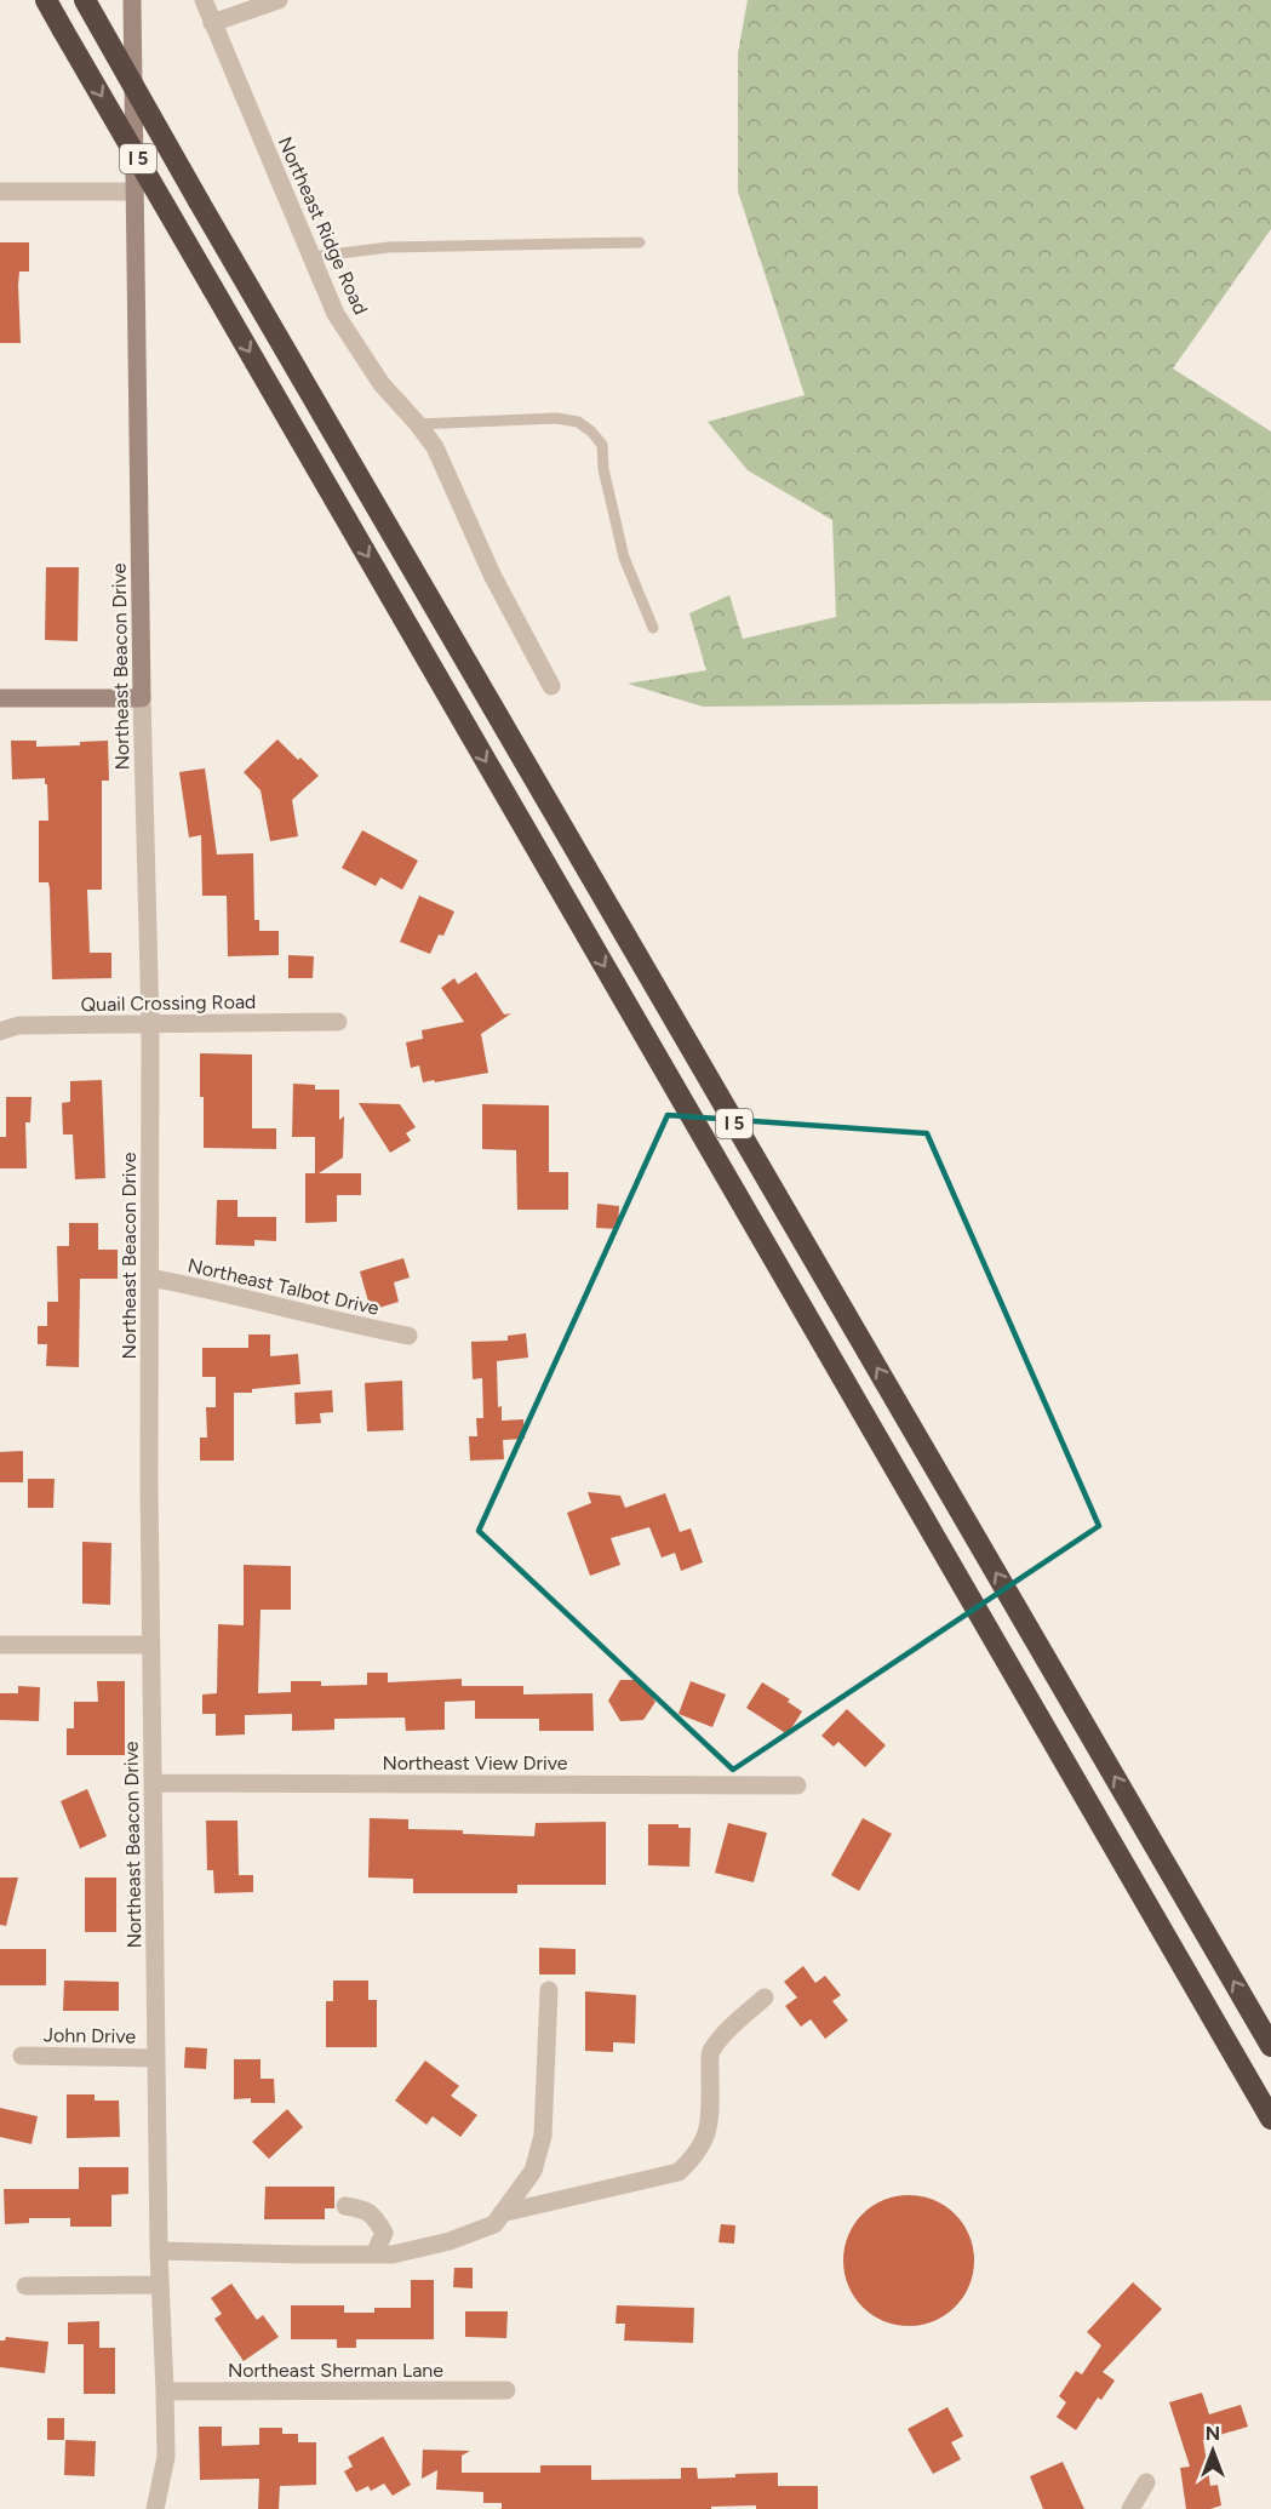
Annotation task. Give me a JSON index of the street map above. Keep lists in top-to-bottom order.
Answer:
{
  "streets": {
    "highway": ["I 5"],
    "street": [
      "Northeast Ridge Road",
      "Northeast Beacon Drive",
      "Quail Crossing Road",
      "Northeast Talbot Drive",
      "Northeast View Drive",
      "John Drive",
      "Northeast Sherman Lane"
    ]
  },
  "crossings": [
    ["Northeast Beacon Drive", "Quail Crossing Road"],
    ["Northeast Beacon Drive", "Northeast Talbot Drive"],
    ["Northeast Beacon Drive", "Northeast View Drive"],
    ["Northeast Beacon Drive", "John Drive"],
    ["Northeast Beacon Drive", "Northeast Sherman Lane"]
  ],
  "north": "top"
}
